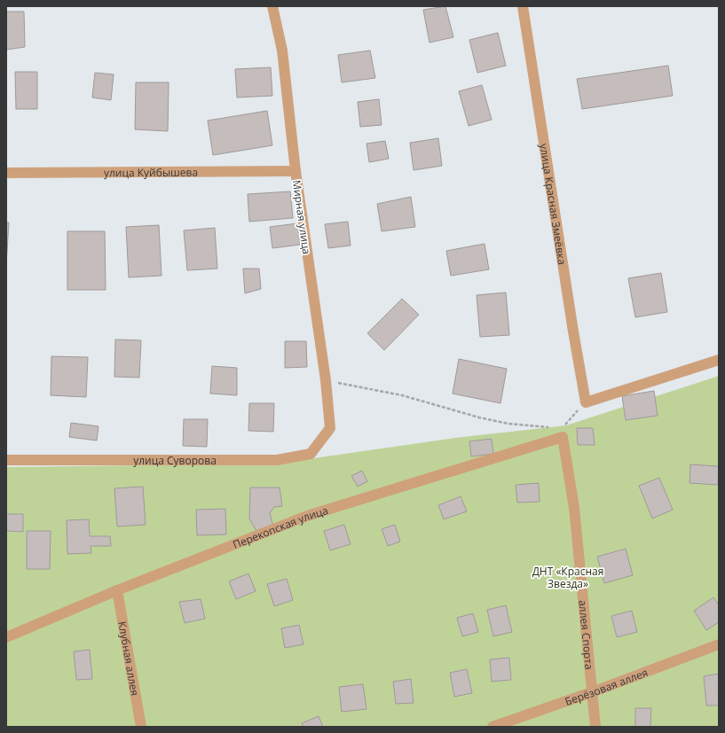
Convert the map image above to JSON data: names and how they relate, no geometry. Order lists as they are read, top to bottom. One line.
{"streets":{"street":["улица Куйбышева","улица Красная Змеёвка","Мирная улица","улица Суворова","Перекопская улица","аллея Спорта","Клубная аллея","Берёзовая аллея"]},"crossings":[["улица Куйбышева","Мирная улица"],["Мирная улица","улица Суворова"],["Перекопская улица","аллея Спорта"],["Перекопская улица","Клубная аллея"],["аллея Спорта","Берёзовая аллея"]],"parks":["ДНТ «Красная Звезда»"]}
